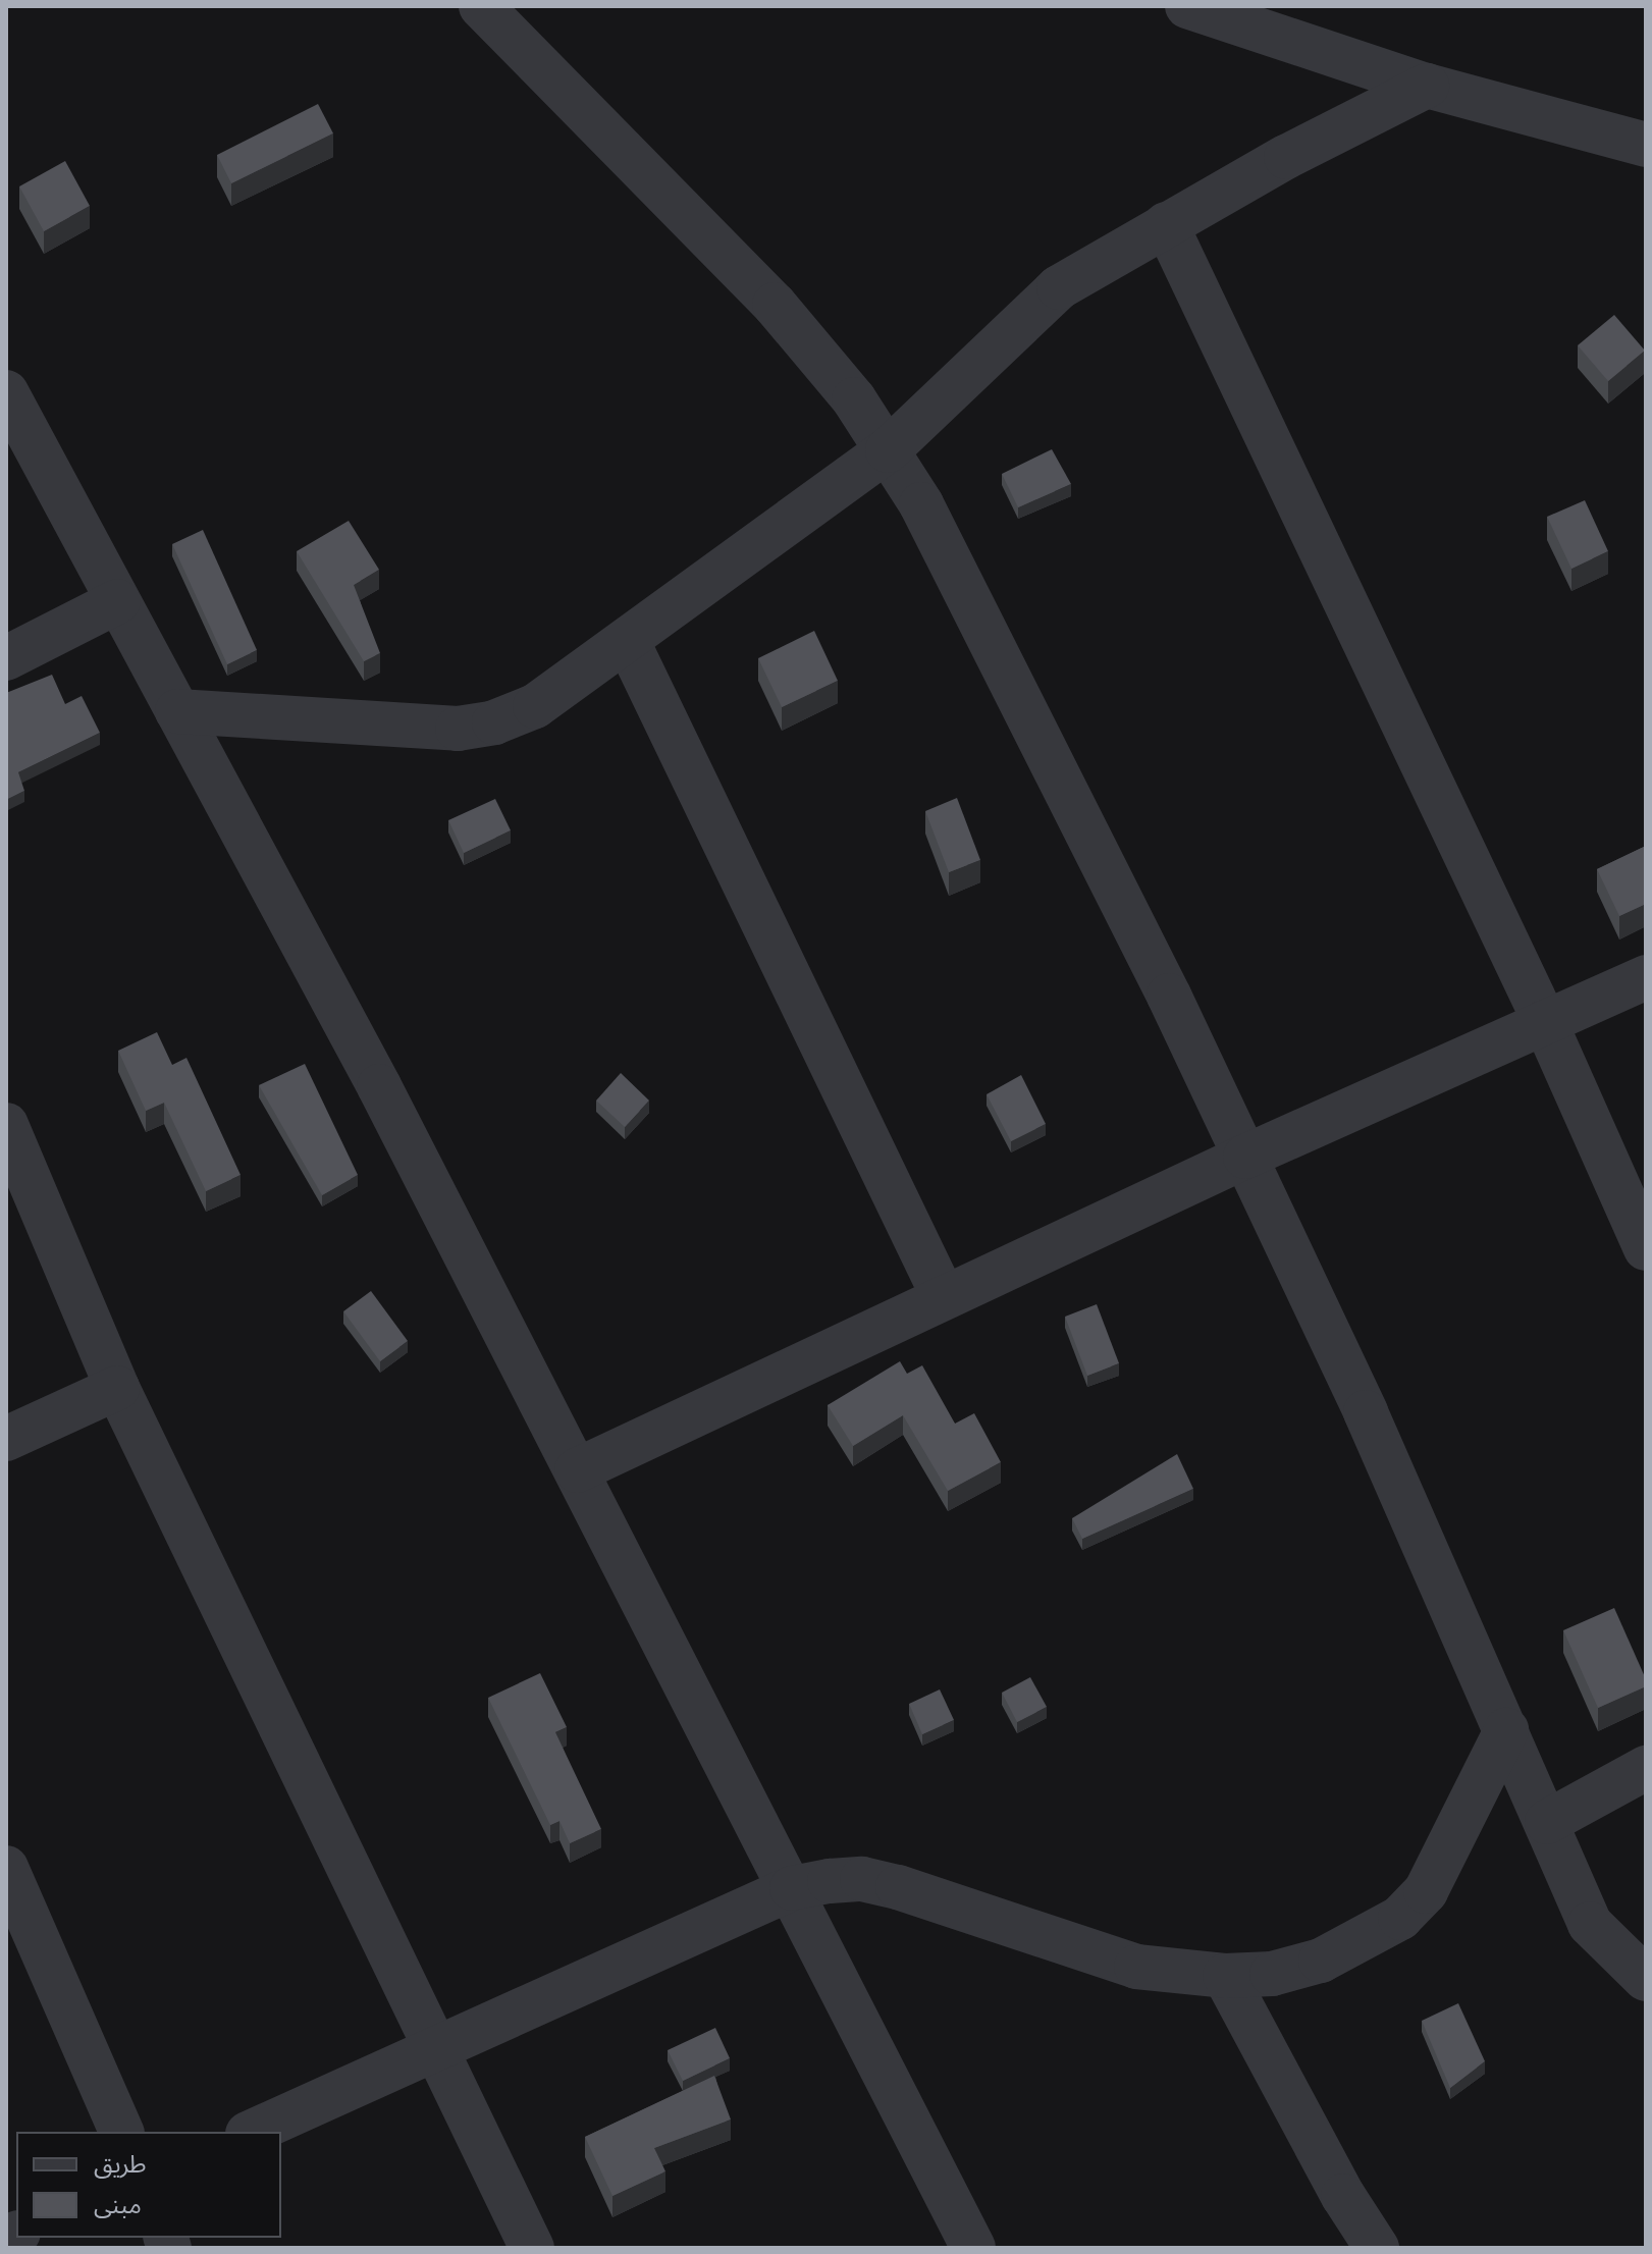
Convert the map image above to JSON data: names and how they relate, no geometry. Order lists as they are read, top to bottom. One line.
{"legend":["طريق","مبنى"]}
